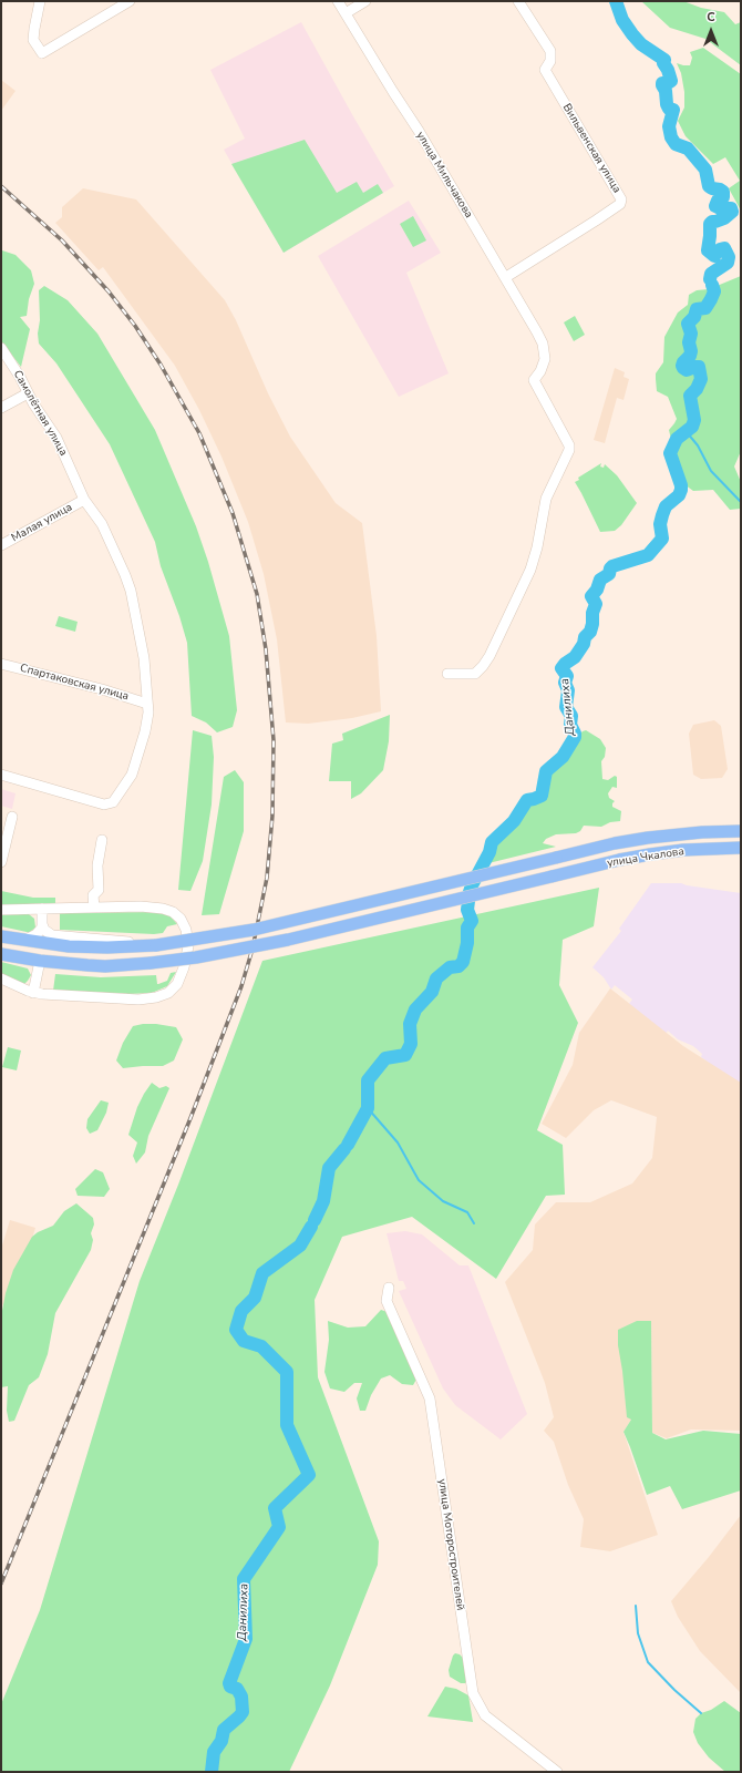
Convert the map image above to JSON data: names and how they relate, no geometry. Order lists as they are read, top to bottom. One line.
{"streets":{"main road":["улица Чкалова"],"street":["Вильвенская улица","улица Мильчакова","Самолётная улица","Малая улица","Спартаковская улица","улица Моторостроителей"]},"crossings":[["Вильвенская улица","улица Мильчакова"],["Самолётная улица","Малая улица"],["Самолётная улица","Спартаковская улица"]],"water":["Данилиха"],"north":"top"}
